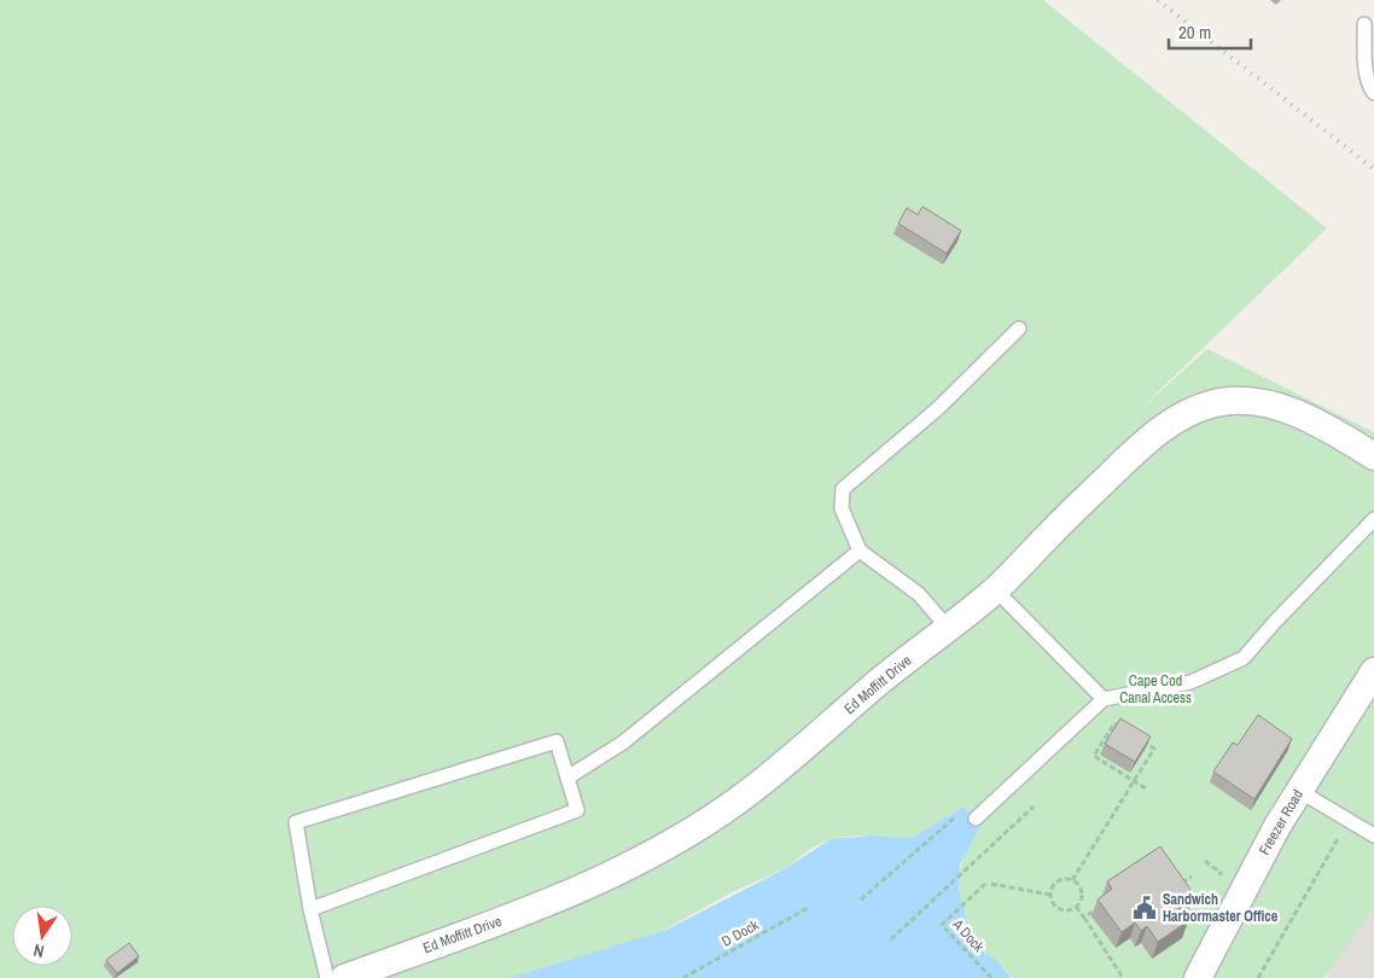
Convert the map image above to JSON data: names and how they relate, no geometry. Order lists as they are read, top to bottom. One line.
{"streets":{"street":["Ed Moffitt Drive","Freezer Road"],"path":["D Dock","A Dock"]},"parks":["Cape Cod Canal Access"],"places":{"public building":["Sandwich Harbormaster Office"]},"scale_bar":"20 m","north":"bottom"}
